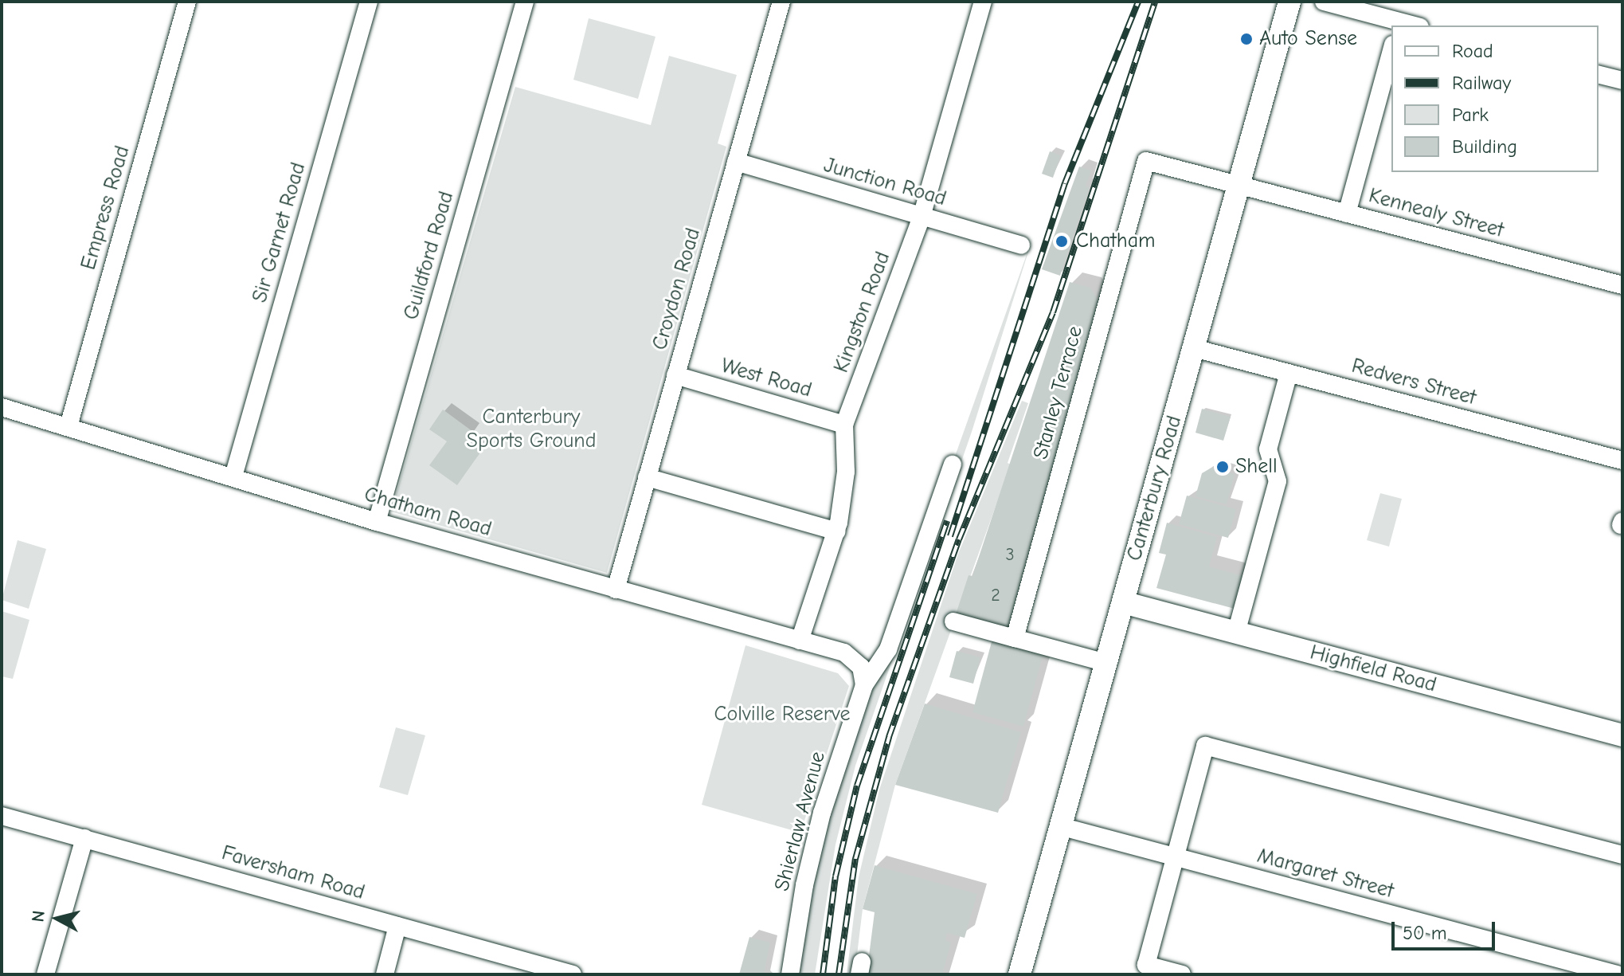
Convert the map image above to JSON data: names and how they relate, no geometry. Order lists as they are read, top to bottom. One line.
{"streets":{"main road":["Canterbury Road","Highfield Road"],"street":["Junction Road","Empress Road","Kennealy Street","Sir Garnet Road","Guildford Road","Croydon Road","Kingston Road","West Road","Redvers Street","Stanley Terrace","Chatham Road","Shierlaw Avenue","Faversham Road","Margaret Street"]},"crossings":[["Junction Road","Croydon Road"],["Junction Road","Kingston Road"],["Empress Road","Chatham Road"],["Kennealy Street","Stanley Terrace"],["Kennealy Street","Canterbury Road"],["Sir Garnet Road","Chatham Road"],["Guildford Road","Chatham Road"],["Croydon Road","West Road"],["Croydon Road","Chatham Road"],["Kingston Road","West Road"],["Kingston Road","Chatham Road"],["Redvers Street","Canterbury Road"],["Stanley Terrace","Canterbury Road"],["Canterbury Road","Highfield Road"],["Canterbury Road","Margaret Street"],["Chatham Road","Shierlaw Avenue"]],"parks":["Canterbury Sports Ground","Colville Reserve"],"places":["Auto Sense","Chatham","Shell"],"house_numbers":["3","2"],"legend":["Road","Railway","Park","Building"],"scale_bar":"50 m","north":"left"}
